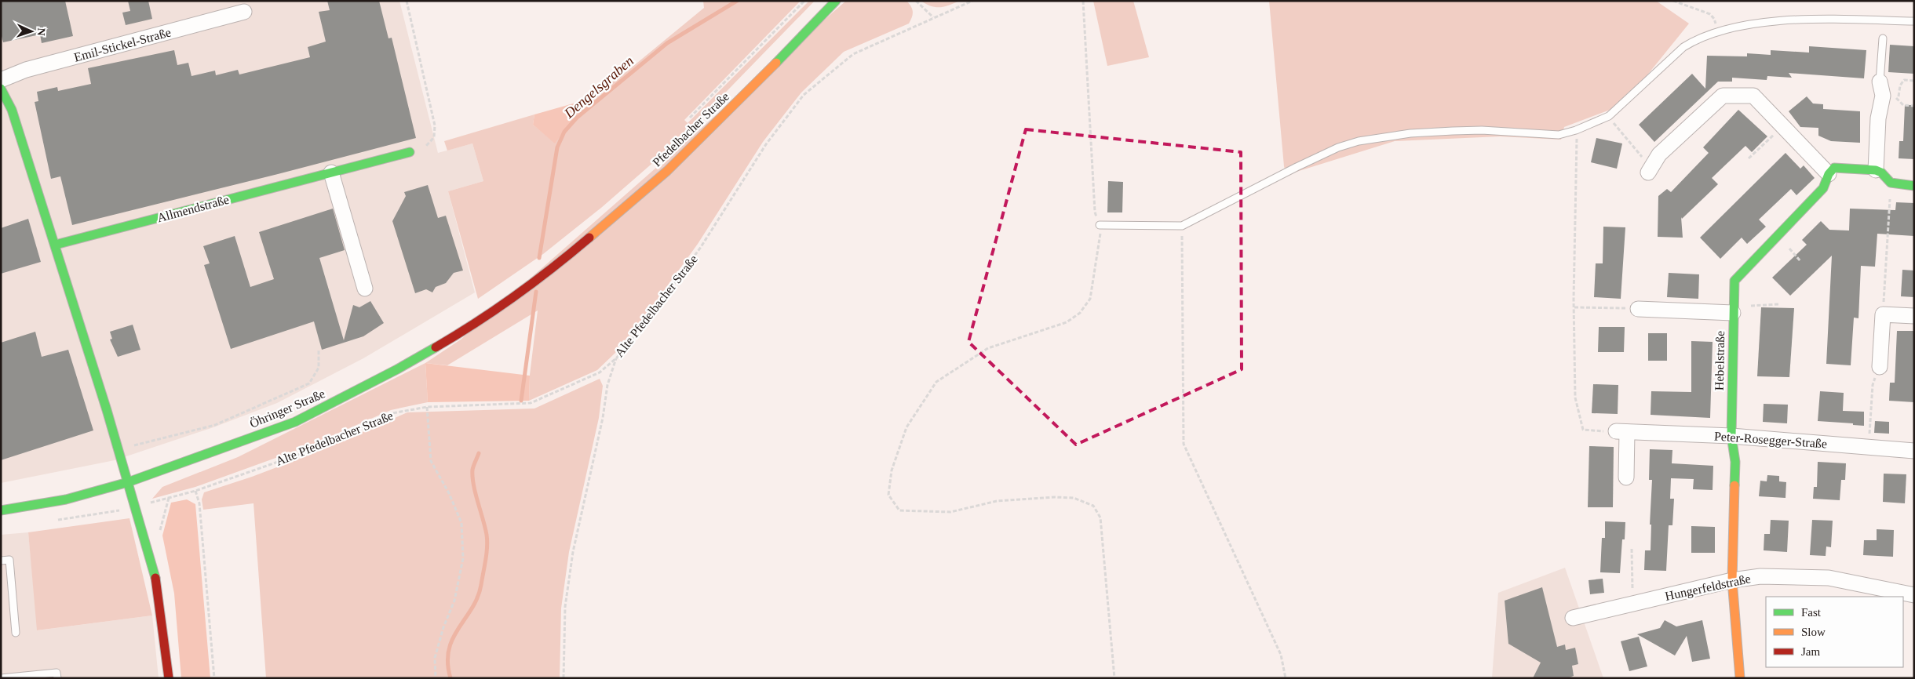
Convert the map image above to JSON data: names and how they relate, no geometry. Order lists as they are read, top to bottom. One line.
{"streets":{"street":["Emil-Stickel-Straße","Pfedelbacher Straße","Allmendstraße","Hebelstraße","Öhringer Straße","Peter-Rosegger-Straße","Hungerfeldstraße"],"path":["Alte Pfedelbacher Straße"]},"crossings":[["Pfedelbacher Straße","Öhringer Straße"],["Hebelstraße","Peter-Rosegger-Straße"],["Hebelstraße","Hungerfeldstraße"]],"water":["Dengelsgraben"],"legend":["Fast","Slow","Jam"],"north":"right"}
